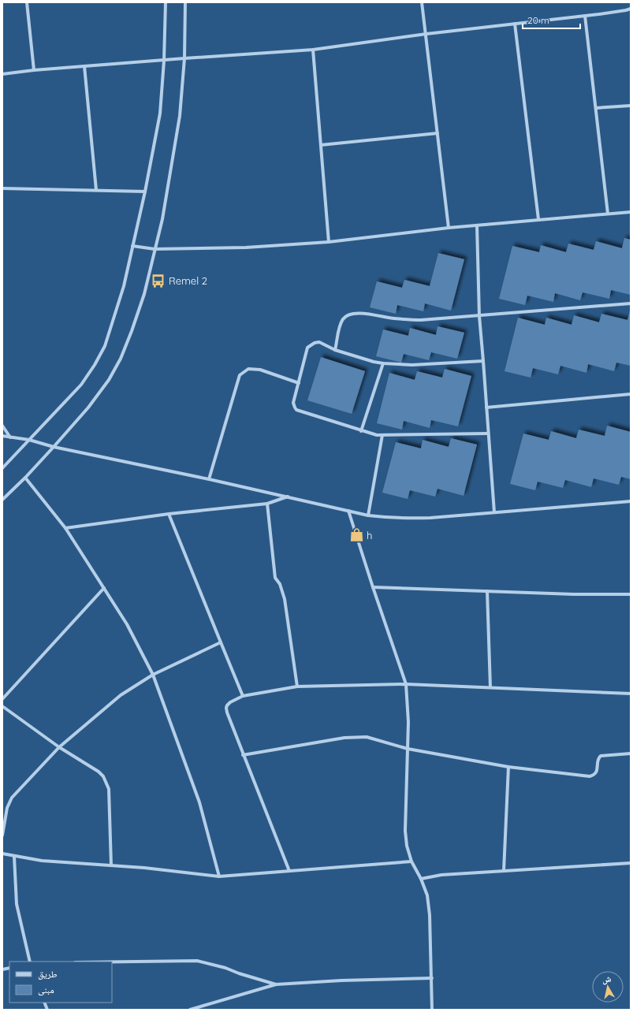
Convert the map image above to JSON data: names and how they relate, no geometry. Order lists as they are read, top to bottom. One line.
{"places":{"bus stop":["Remel 2"],"shop":["h"]},"legend":["طريق","مبنى"],"scale_bar":"20 m","north":"top"}
